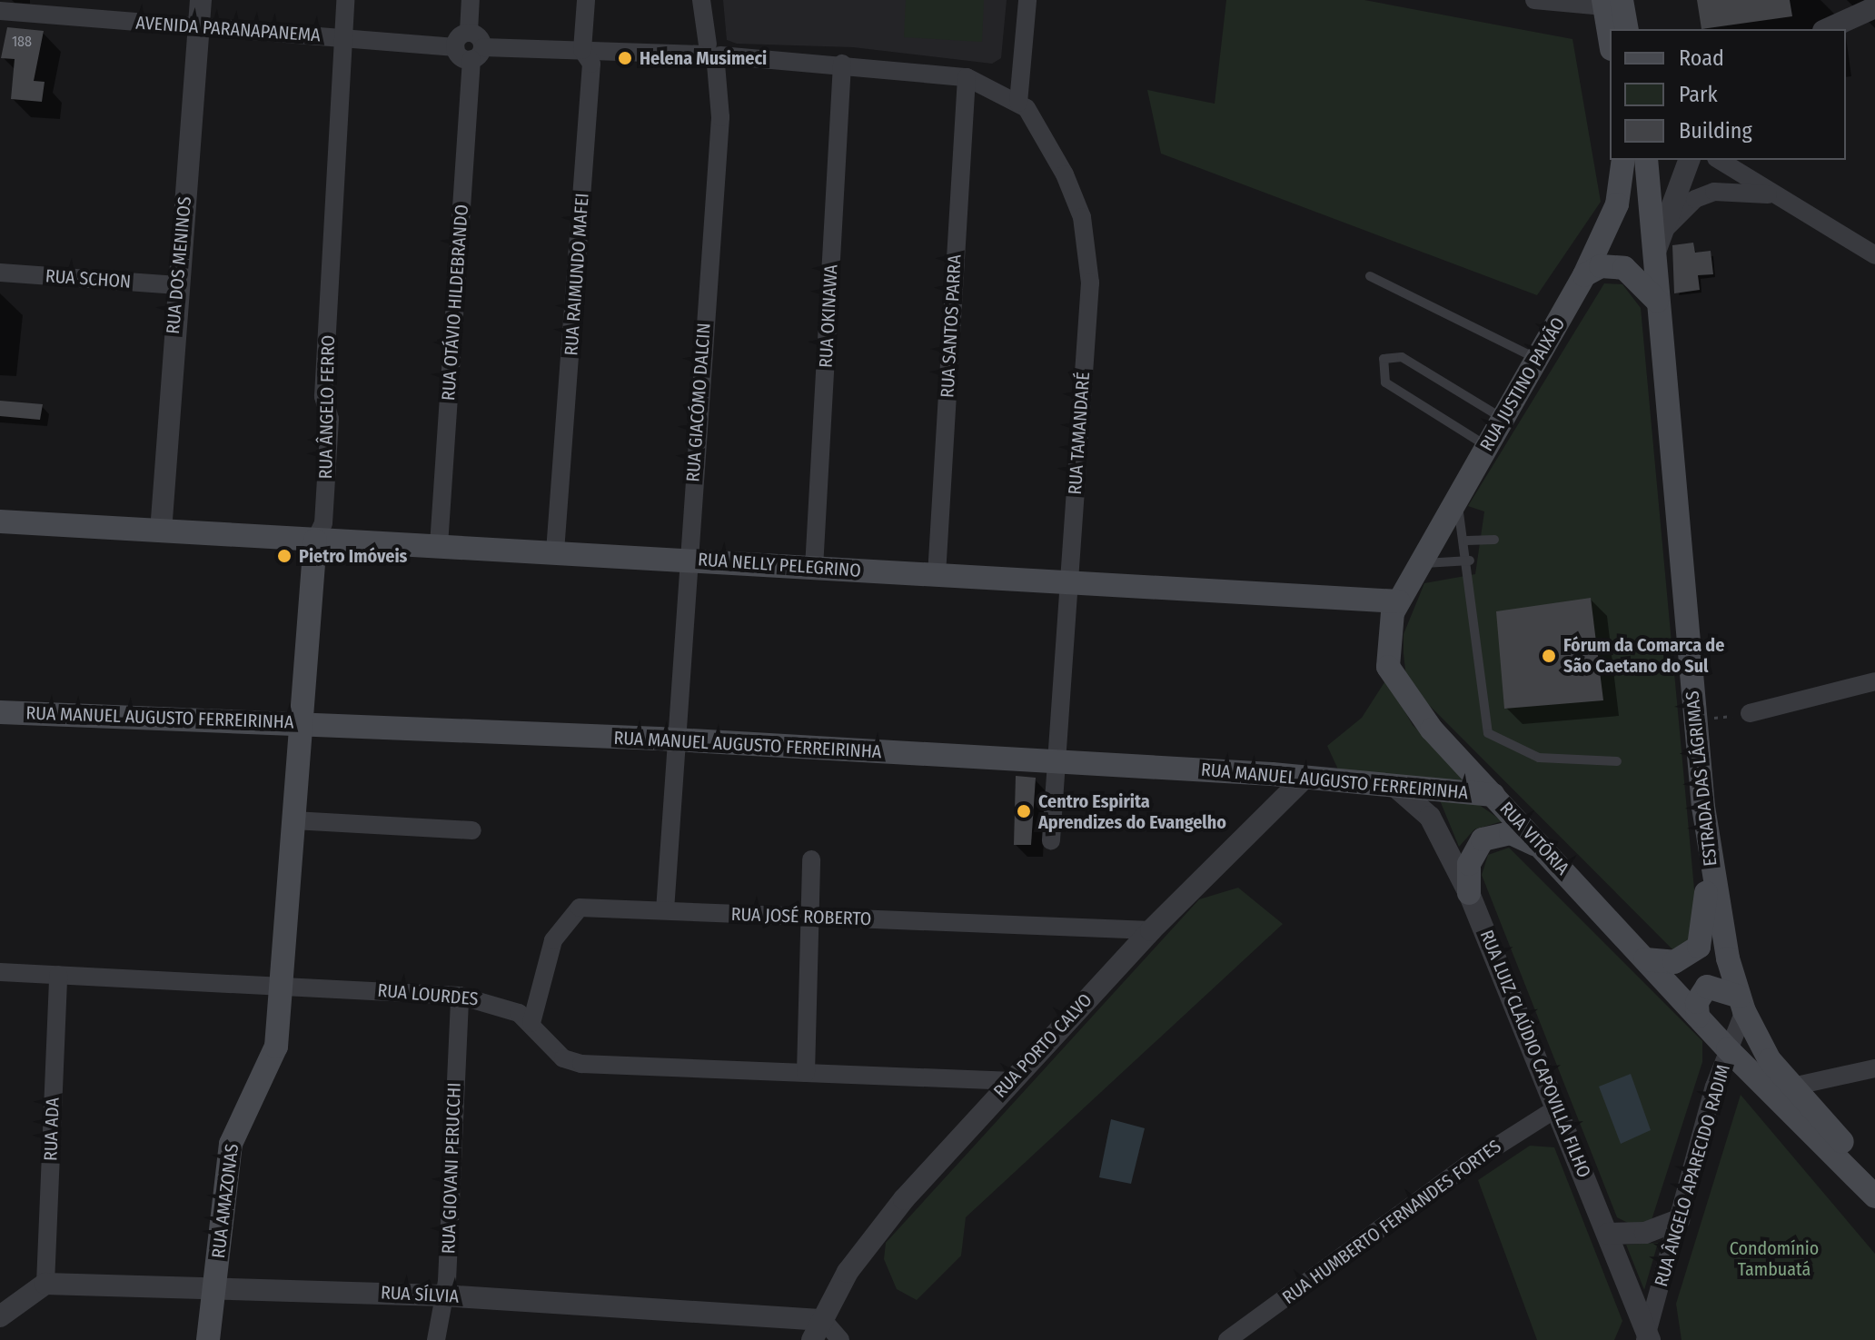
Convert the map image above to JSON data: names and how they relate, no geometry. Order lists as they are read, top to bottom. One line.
{"streets":{"main road":["RUA JUSTINO PAIXÃO","RUA ÂNGELO FERRO","RUA NELLY PELEGRINO","RUA MANUEL AUGUSTO FERREIRINHA","ESTRADA DAS LÁGRIMAS","RUA VITÓRIA","RUA AMAZONAS"],"street":["AVENIDA PARANAPANEMA","RUA DOS MENINOS","RUA RAIMUNDO MAFEI","RUA SCHON","RUA OTÁVIO HILDEBRANDO","RUA OKINAWA","RUA SANTOS PARRA","RUA GIACÓMO DALCIN","RUA TAMANDARÉ","RUA JOSÉ ROBERTO","RUA LOURDES","RUA PORTO CALVO","RUA LUIZ CLAÚDIO CAPOVILLA FILHO","RUA ADA","RUA GIOVANI PERUCCHI","RUA ÂNGELO APARECIDO RADIM","RUA HUMBERTO FERNANDES FORTES","RUA SÍLVIA"]},"crossings":[["AVENIDA PARANAPANEMA","RUA DOS MENINOS"],["AVENIDA PARANAPANEMA","RUA ÂNGELO FERRO"],["RUA DOS MENINOS","RUA SCHON"],["RUA DOS MENINOS","RUA NELLY PELEGRINO"],["RUA RAIMUNDO MAFEI","RUA NELLY PELEGRINO"],["RUA OTÁVIO HILDEBRANDO","RUA NELLY PELEGRINO"],["RUA OKINAWA","RUA NELLY PELEGRINO"],["RUA SANTOS PARRA","RUA NELLY PELEGRINO"],["RUA JUSTINO PAIXÃO","RUA NELLY PELEGRINO"],["RUA JUSTINO PAIXÃO","RUA VITÓRIA"],["RUA GIACÓMO DALCIN","RUA NELLY PELEGRINO"],["RUA GIACÓMO DALCIN","RUA MANUEL AUGUSTO FERREIRINHA"],["RUA GIACÓMO DALCIN","RUA JOSÉ ROBERTO"],["RUA ÂNGELO FERRO","RUA NELLY PELEGRINO"],["RUA ÂNGELO FERRO","RUA MANUEL AUGUSTO FERREIRINHA"],["RUA ÂNGELO FERRO","RUA LOURDES"],["RUA ÂNGELO FERRO","RUA AMAZONAS"],["RUA TAMANDARÉ","RUA NELLY PELEGRINO"],["RUA TAMANDARÉ","RUA MANUEL AUGUSTO FERREIRINHA"],["RUA NELLY PELEGRINO","RUA VITÓRIA"],["RUA MANUEL AUGUSTO FERREIRINHA","RUA VITÓRIA"],["RUA MANUEL AUGUSTO FERREIRINHA","RUA PORTO CALVO"],["RUA MANUEL AUGUSTO FERREIRINHA","RUA LUIZ CLAÚDIO CAPOVILLA FILHO"],["ESTRADA DAS LÁGRIMAS","RUA ÂNGELO APARECIDO RADIM"],["RUA JOSÉ ROBERTO","RUA LOURDES"],["RUA JOSÉ ROBERTO","RUA PORTO CALVO"],["RUA LOURDES","RUA PORTO CALVO"],["RUA LOURDES","RUA ADA"],["RUA LOURDES","RUA GIOVANI PERUCCHI"],["RUA LOURDES","RUA AMAZONAS"],["RUA PORTO CALVO","RUA SÍLVIA"],["RUA LUIZ CLAÚDIO CAPOVILLA FILHO","RUA ÂNGELO APARECIDO RADIM"],["RUA LUIZ CLAÚDIO CAPOVILLA FILHO","RUA HUMBERTO FERNANDES FORTES"],["RUA ADA","RUA SÍLVIA"],["RUA GIOVANI PERUCCHI","RUA SÍLVIA"],["RUA AMAZONAS","RUA SÍLVIA"]],"parks":["Condomínio Tambuatá"],"places":["Helena Musimeci","Pietro Imóveis","Fórum da Comarca de São Caetano do Sul","Centro Espirita Aprendizes do Evangelho"],"house_numbers":["188"],"legend":["Road","Park","Building"]}
